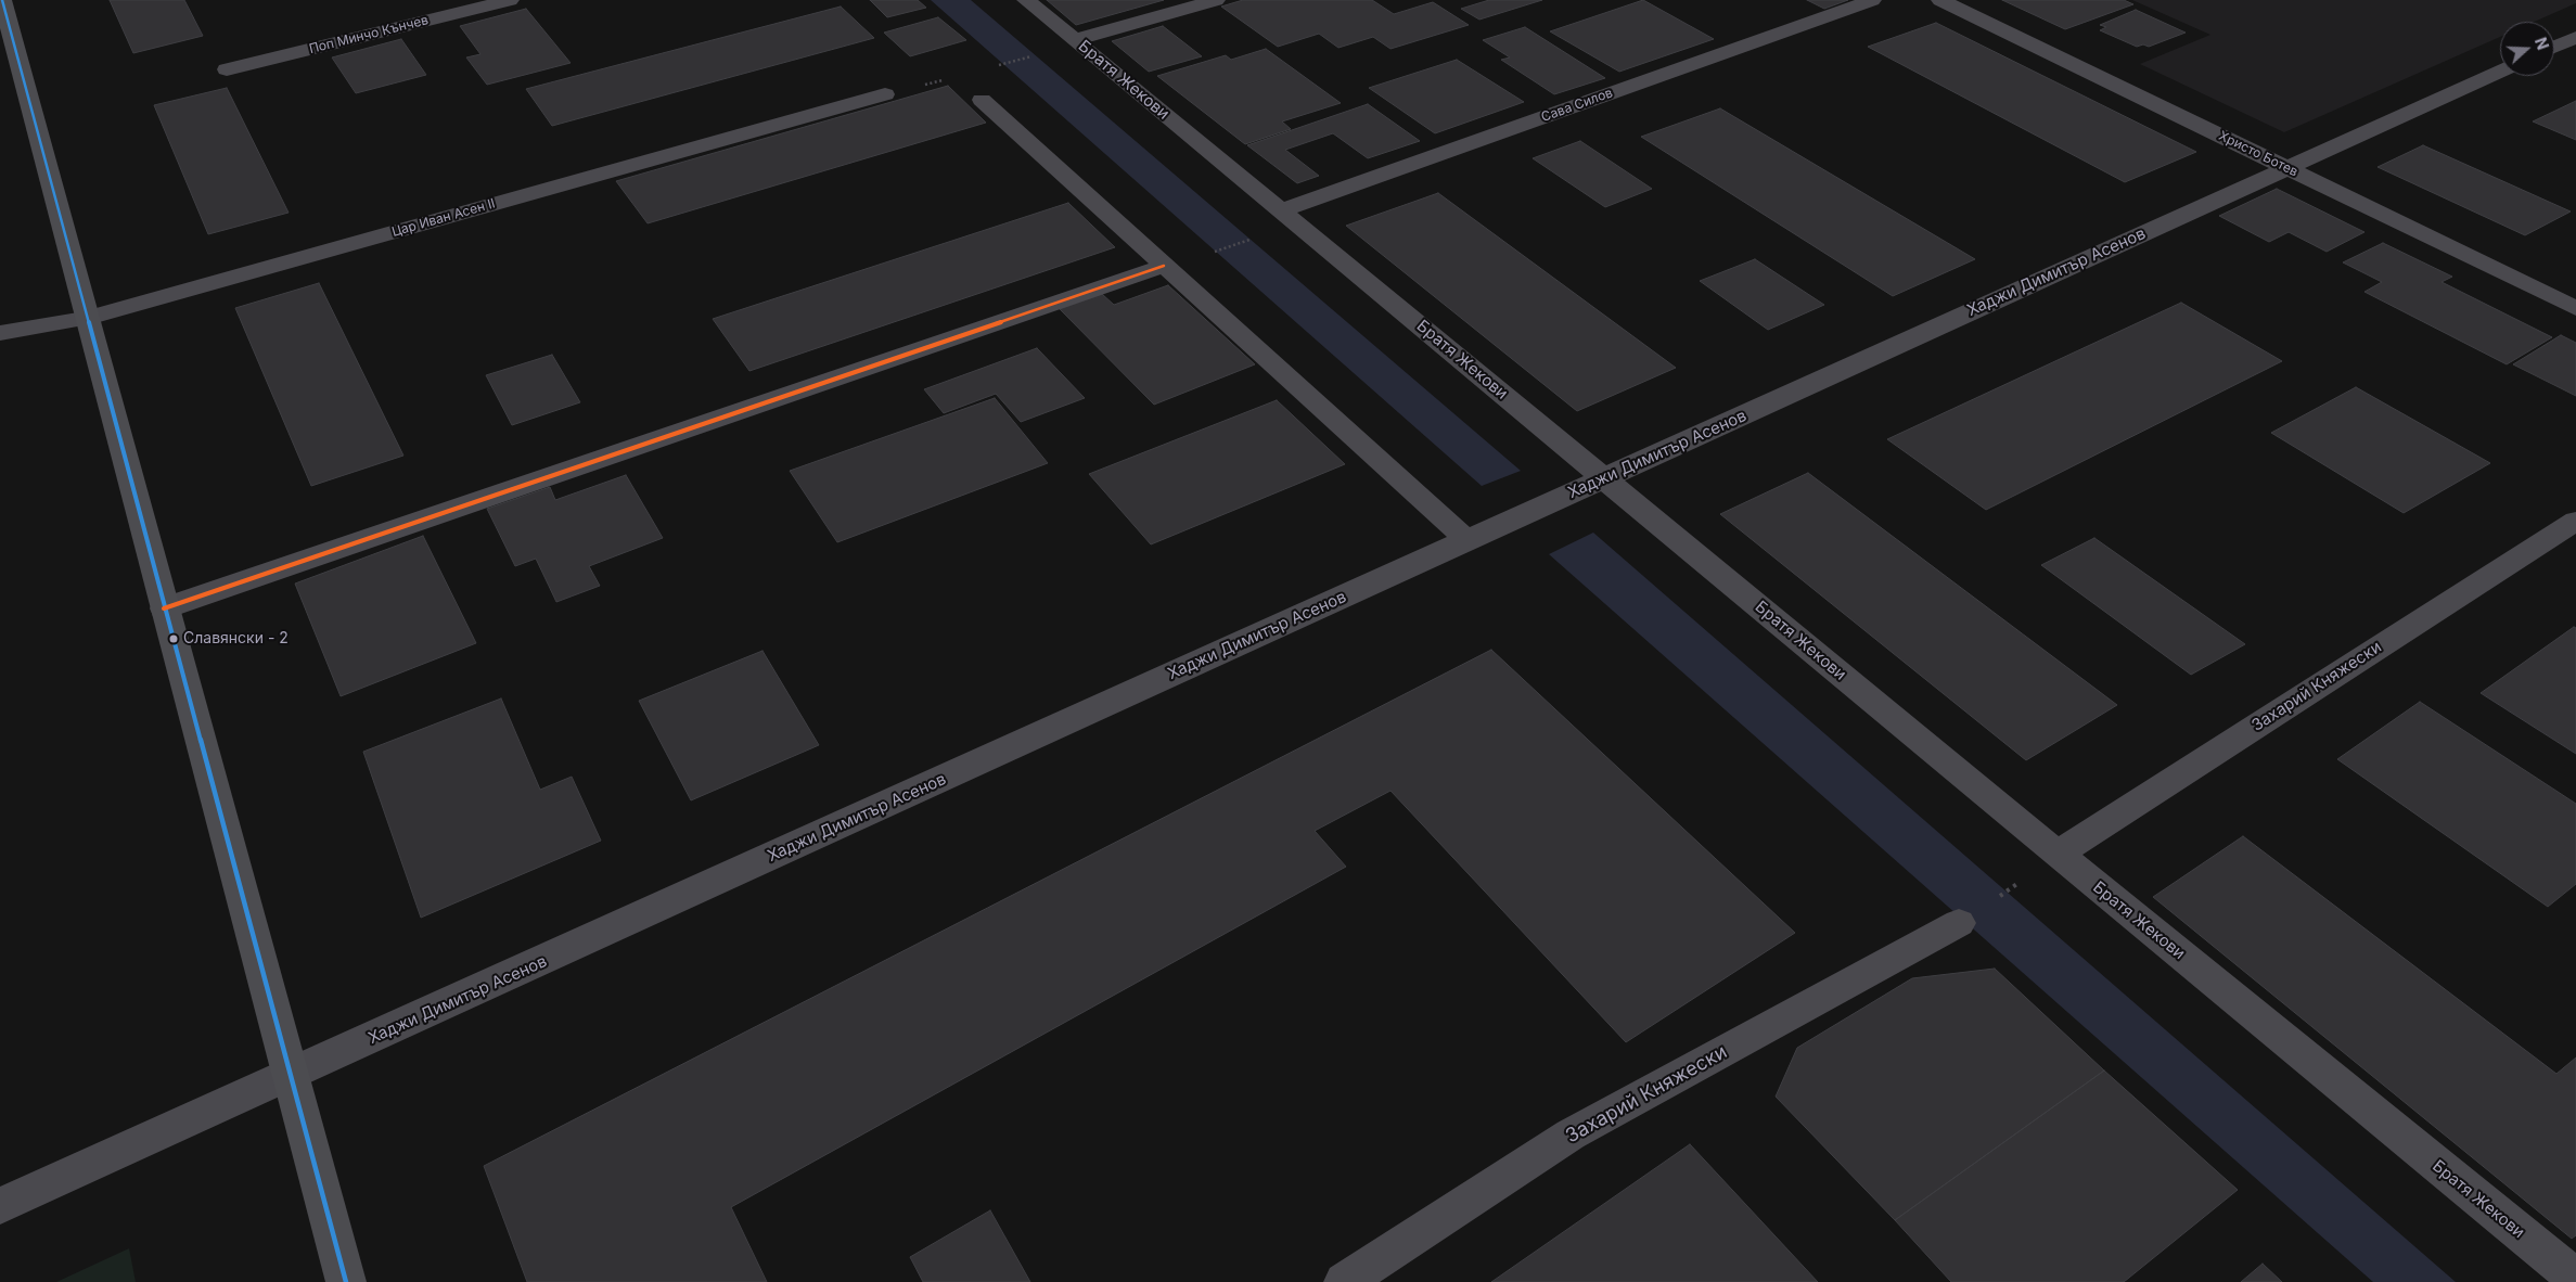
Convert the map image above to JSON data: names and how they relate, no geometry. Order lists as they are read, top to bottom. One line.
{"streets":{"street":["Поп Минчо Кънчев","Братя Жекови","Сава Силов","Христо Ботев","Цар Иван Асен II","Хаджи Димитър Асенов","Захарий Княжески"]},"crossings":[["Братя Жекови","Сава Силов"],["Братя Жекови","Хаджи Димитър Асенов"],["Братя Жекови","Захарий Княжески"],["Христо Ботев","Хаджи Димитър Асенов"]],"places":["Славянски - 2"],"north":"right"}
